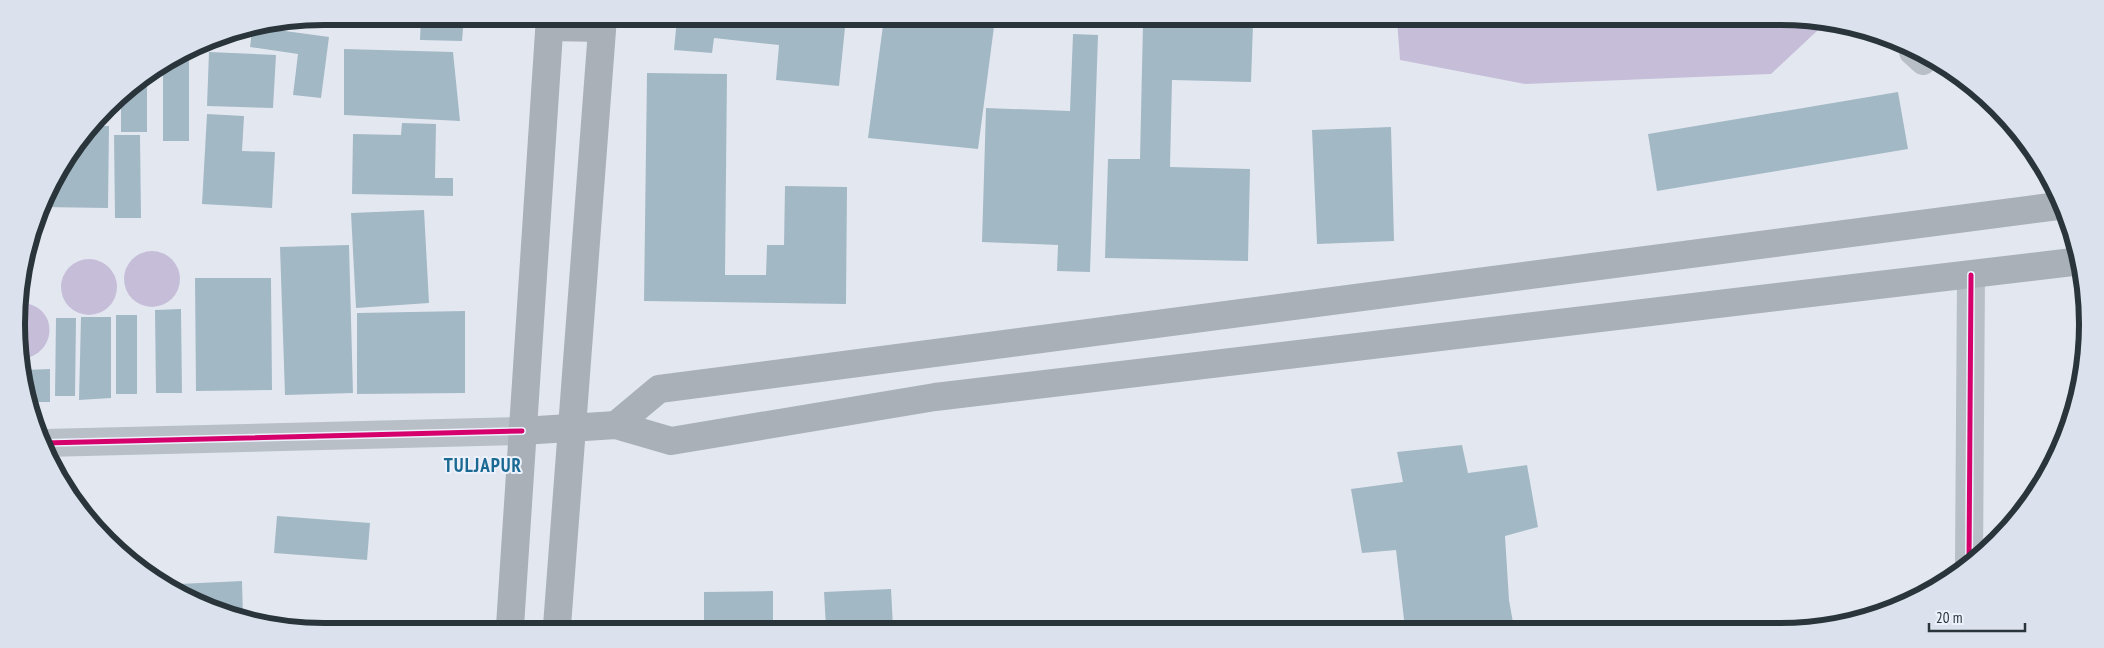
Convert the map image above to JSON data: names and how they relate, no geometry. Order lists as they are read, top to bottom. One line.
{"districts":["TULJAPUR"],"scale_bar":"20 m"}
